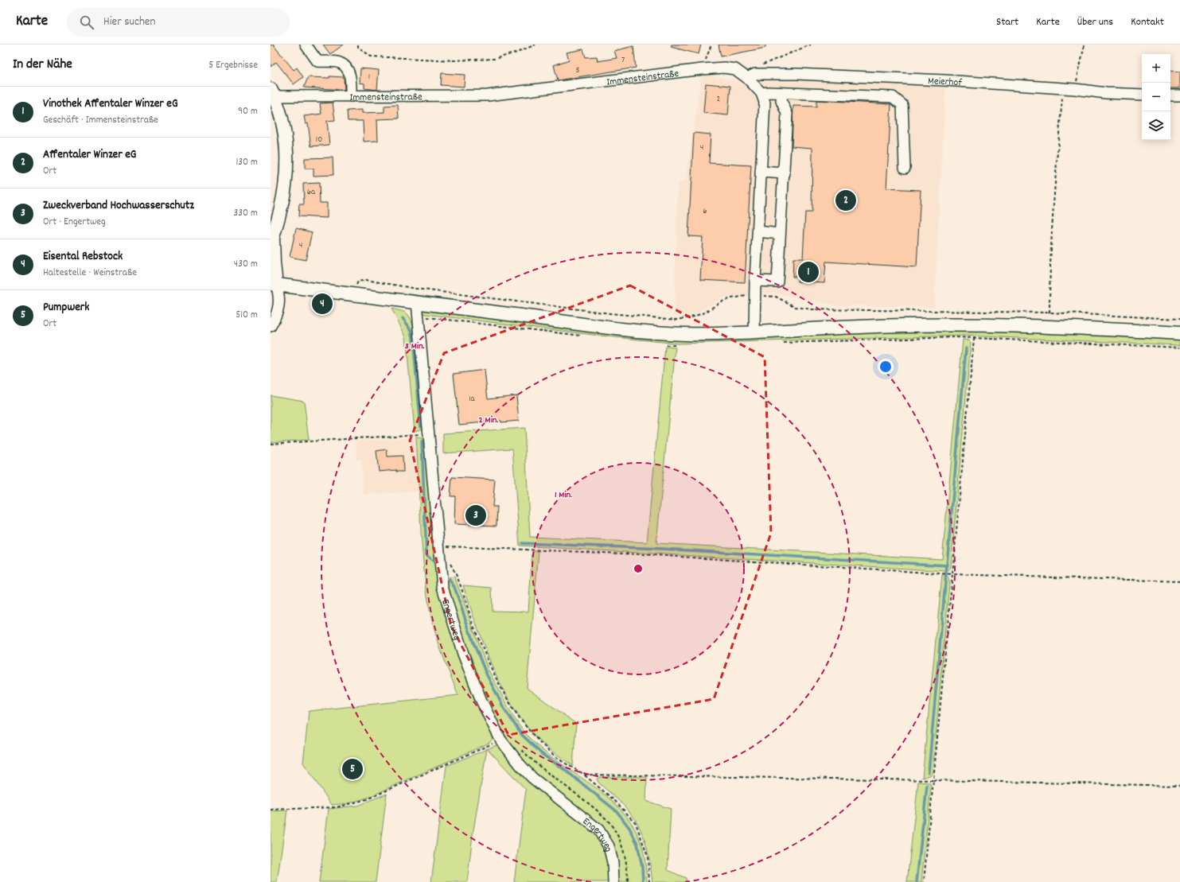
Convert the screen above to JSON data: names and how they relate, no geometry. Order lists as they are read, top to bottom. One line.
{"streets":{"street":["Immensteinstraße","Meierhof","Engertweg"]},"crossings":[["Immensteinstraße","Meierhof"]],"house_numbers":["7","5","1","2","10","4","6a","6","4","1a"],"page":{"header":"Karte","search":"Hier suchen","nav":["Start","Karte","Über uns","Kontakt"],"heading":["In der Nähe","5 Ergebnisse"],"map_buttons":["+","−"],"list":[{"mark":"1","name":"Vinothek Affentaler Winzer eG","note":"Geschäft · Immensteinstraße","value":"90 m"},{"mark":"2","name":"Affentaler Winzer eG","note":"Ort","value":"130 m"},{"mark":"3","name":"Zweckverband Hochwasserschutz","note":"Ort · Engertweg","value":"330 m"},{"mark":"4","name":"Eisental Rebstock","note":"Haltestelle · Weinstraße","value":"430 m"},{"mark":"5","name":"Pumpwerk","note":"Ort","value":"510 m"}],"pins":["2","1","4","3","5"]},"rings":["3 Min.","2 Min.","1 Min."]}
